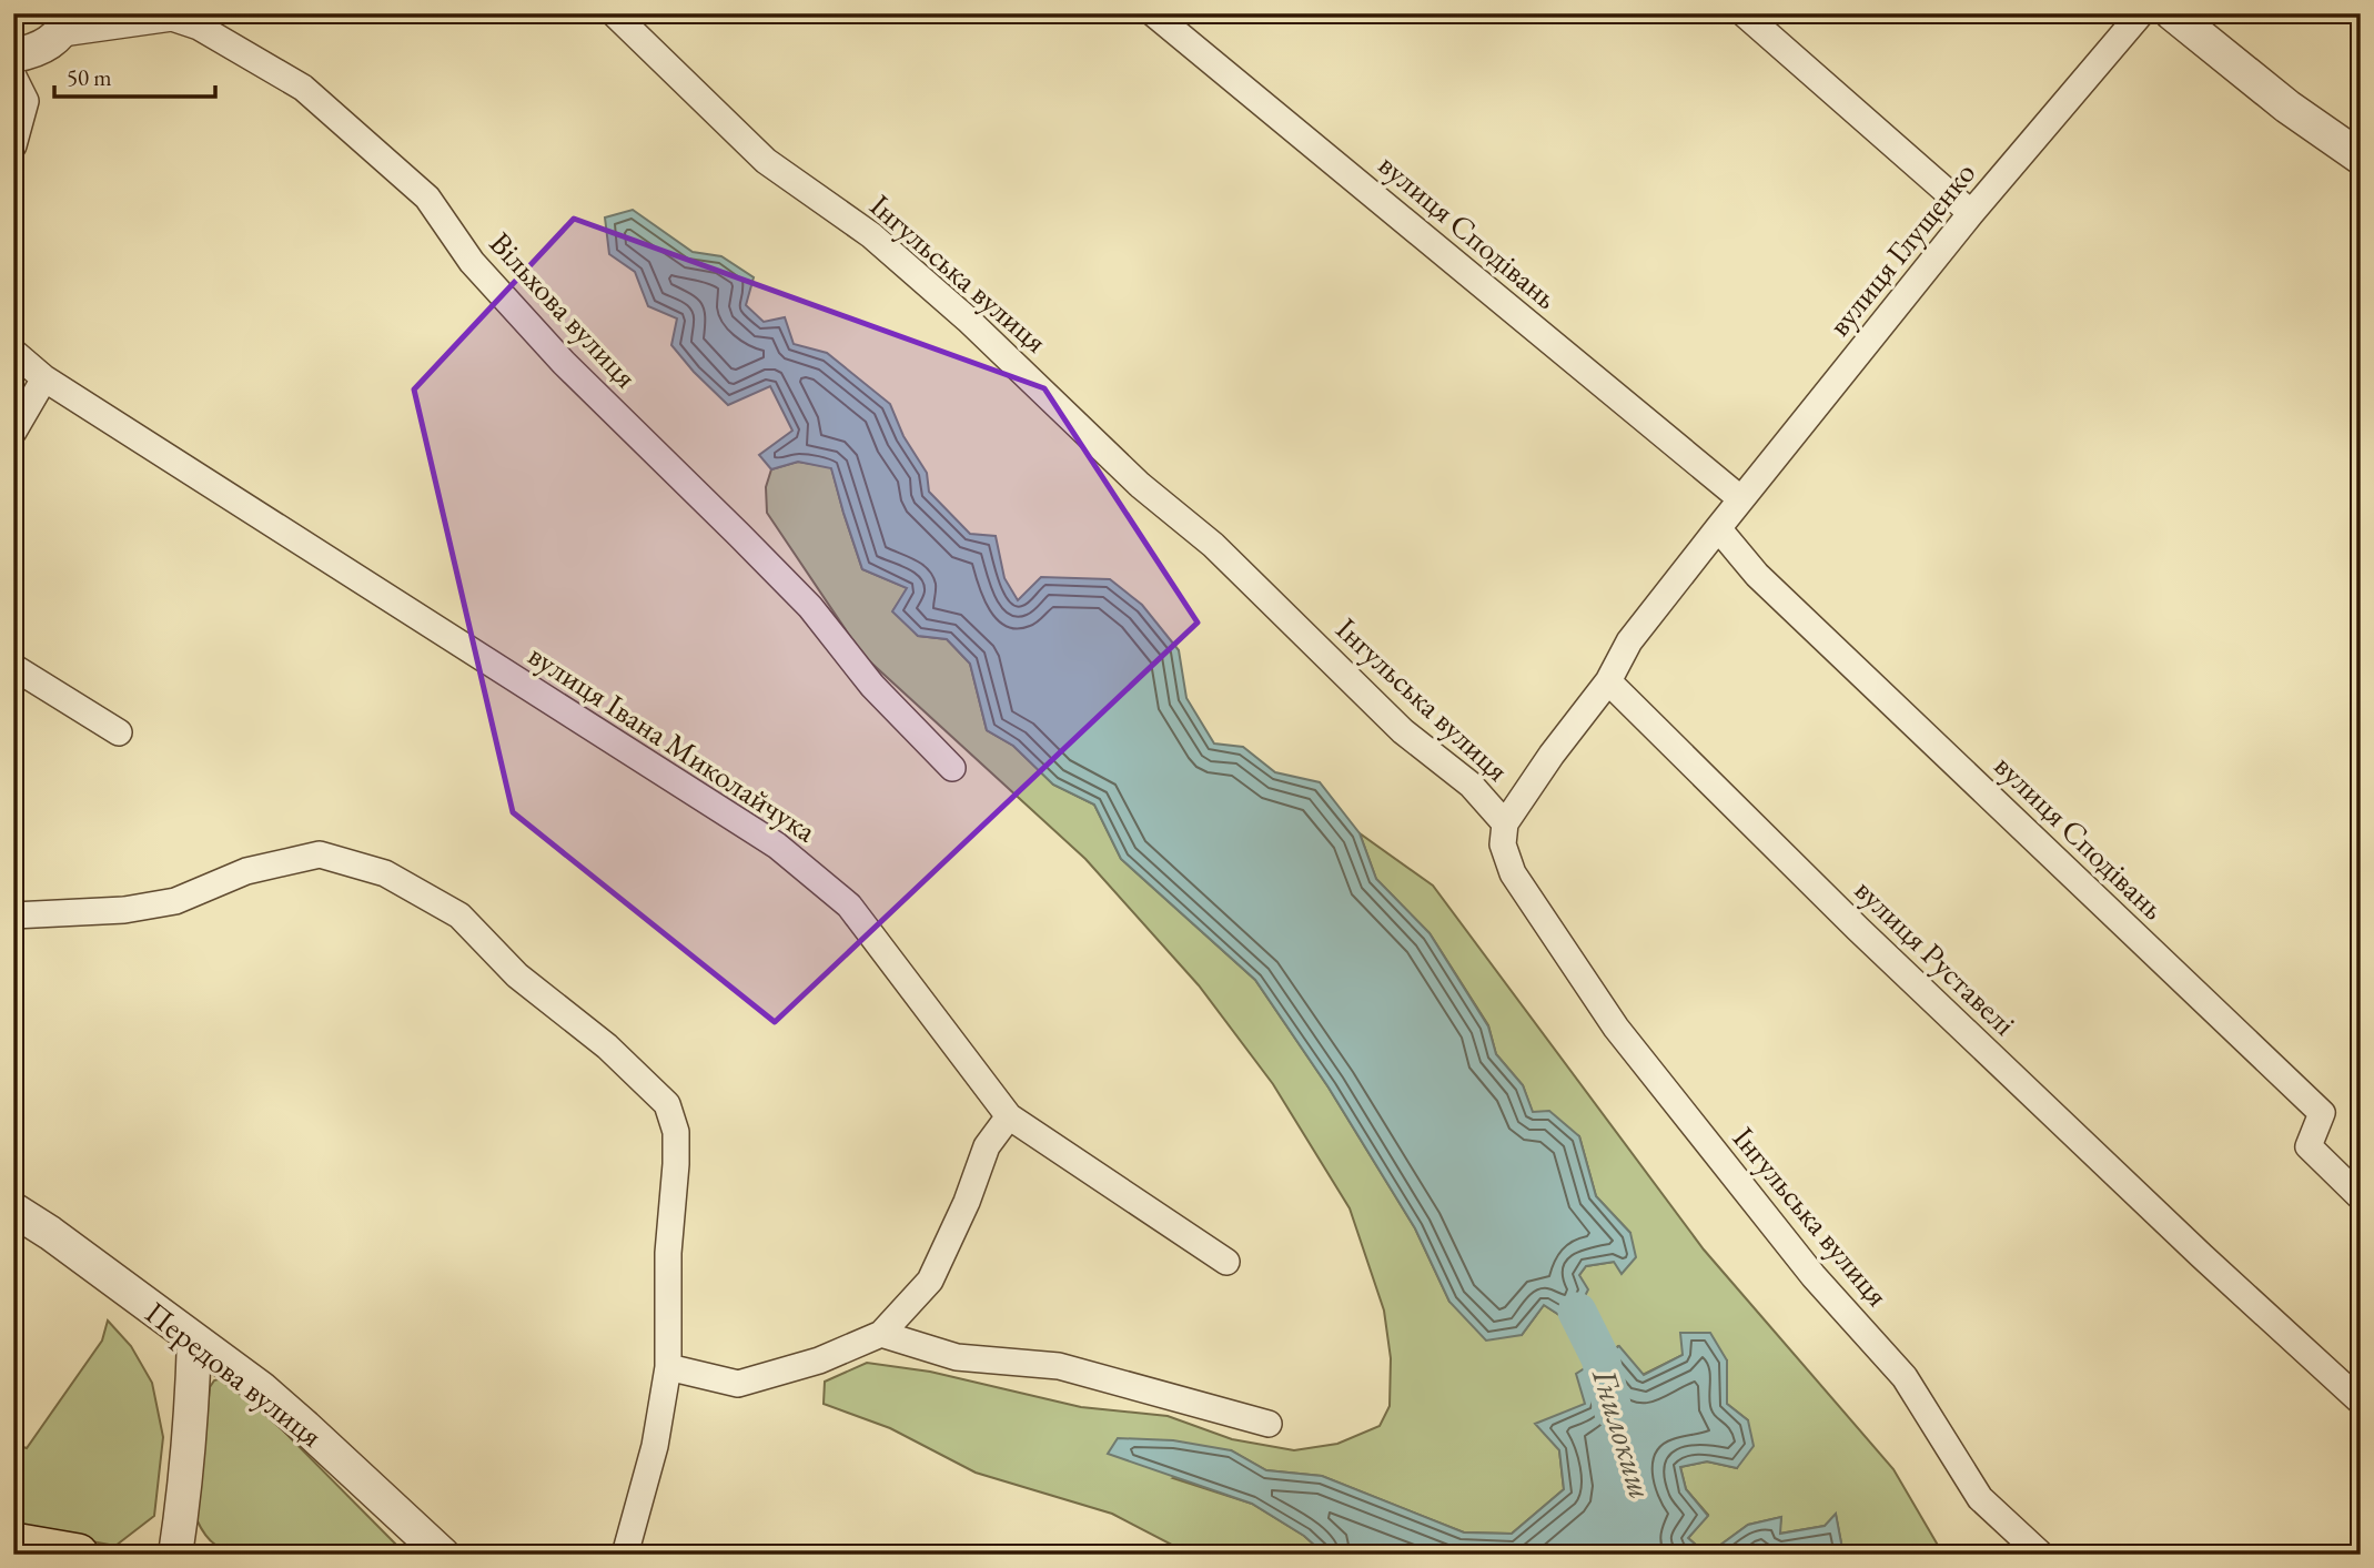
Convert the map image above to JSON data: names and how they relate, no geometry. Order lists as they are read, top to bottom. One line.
{"streets":{"street":["вулиця Сподівань","вулиця Глущенко","Інгульська вулиця","Вільхова вулиця","вулиця Івана Миколайчука","вулиця Руставелі","Передова вулиця"]},"crossings":[["вулиця Сподівань","вулиця Глущенко"]],"water":["Гнилокиш"],"scale_bar":"50 m"}
